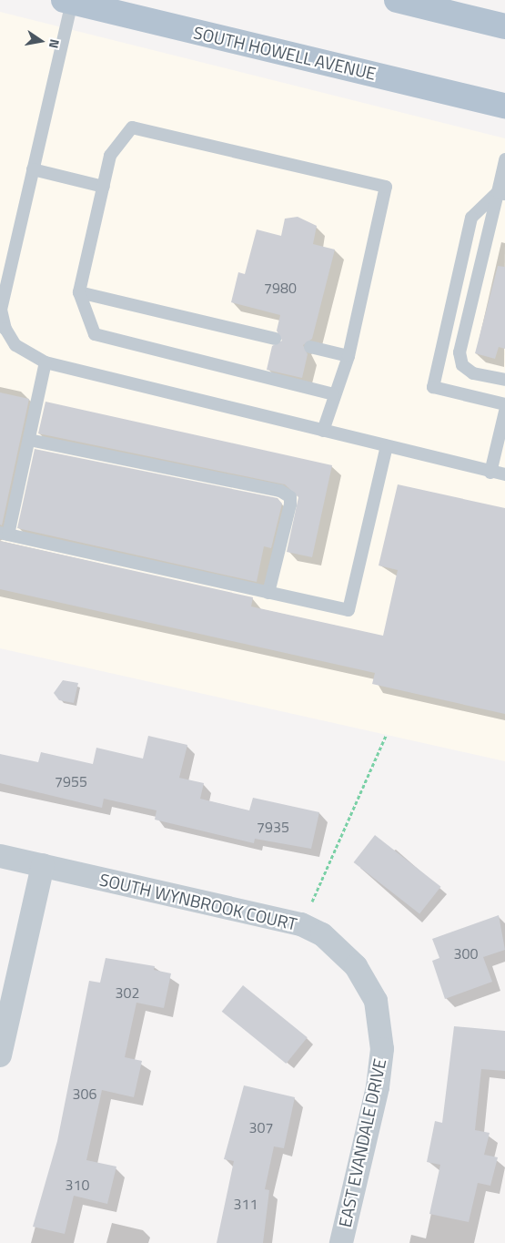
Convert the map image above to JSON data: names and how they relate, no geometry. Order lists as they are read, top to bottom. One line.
{"streets":{"main road":["SOUTH HOWELL AVENUE"],"street":["SOUTH WYNBROOK COURT","EAST EVANDALE DRIVE"]},"crossings":[["SOUTH WYNBROOK COURT","EAST EVANDALE DRIVE"]],"house_numbers":["7980","7955","7935","300","302","306","307","310","311"],"north":"right"}
